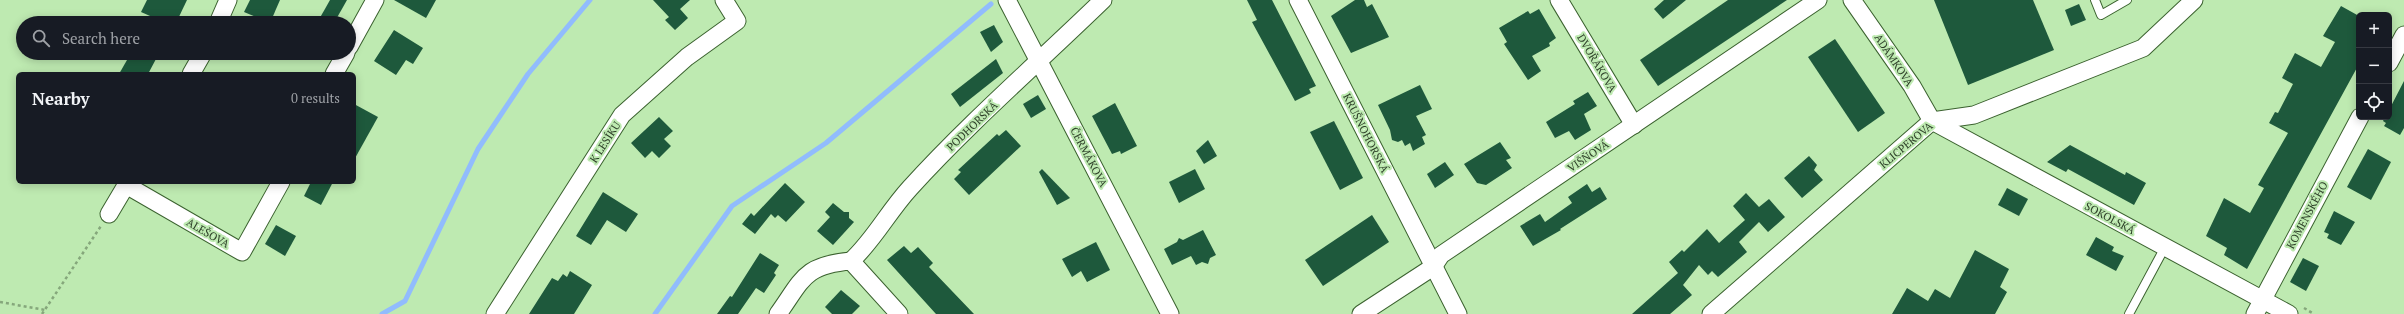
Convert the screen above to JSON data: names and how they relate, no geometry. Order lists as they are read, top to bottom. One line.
{"streets":{"street":["ADÁMKOVA","DVOŘÁKOVA","PODHORSKÁ","KRUŠNOHORSKÁ","K LESÍKU","KLICPEROVA","VIŠŇOVÁ","ČERMÁKOVA","KOMENSKÉHO","SOKOLSKÁ","ALEŠOVA"]},"crossings":[["ADÁMKOVA","KLICPEROVA"],["ADÁMKOVA","SOKOLSKÁ"],["DVOŘÁKOVA","VIŠŇOVÁ"],["PODHORSKÁ","ČERMÁKOVA"],["KRUŠNOHORSKÁ","VIŠŇOVÁ"],["KLICPEROVA","SOKOLSKÁ"],["KOMENSKÉHO","SOKOLSKÁ"]],"page":{"map_buttons":["+","−"],"search":"Search here","heading":["Nearby","0 results"]}}
